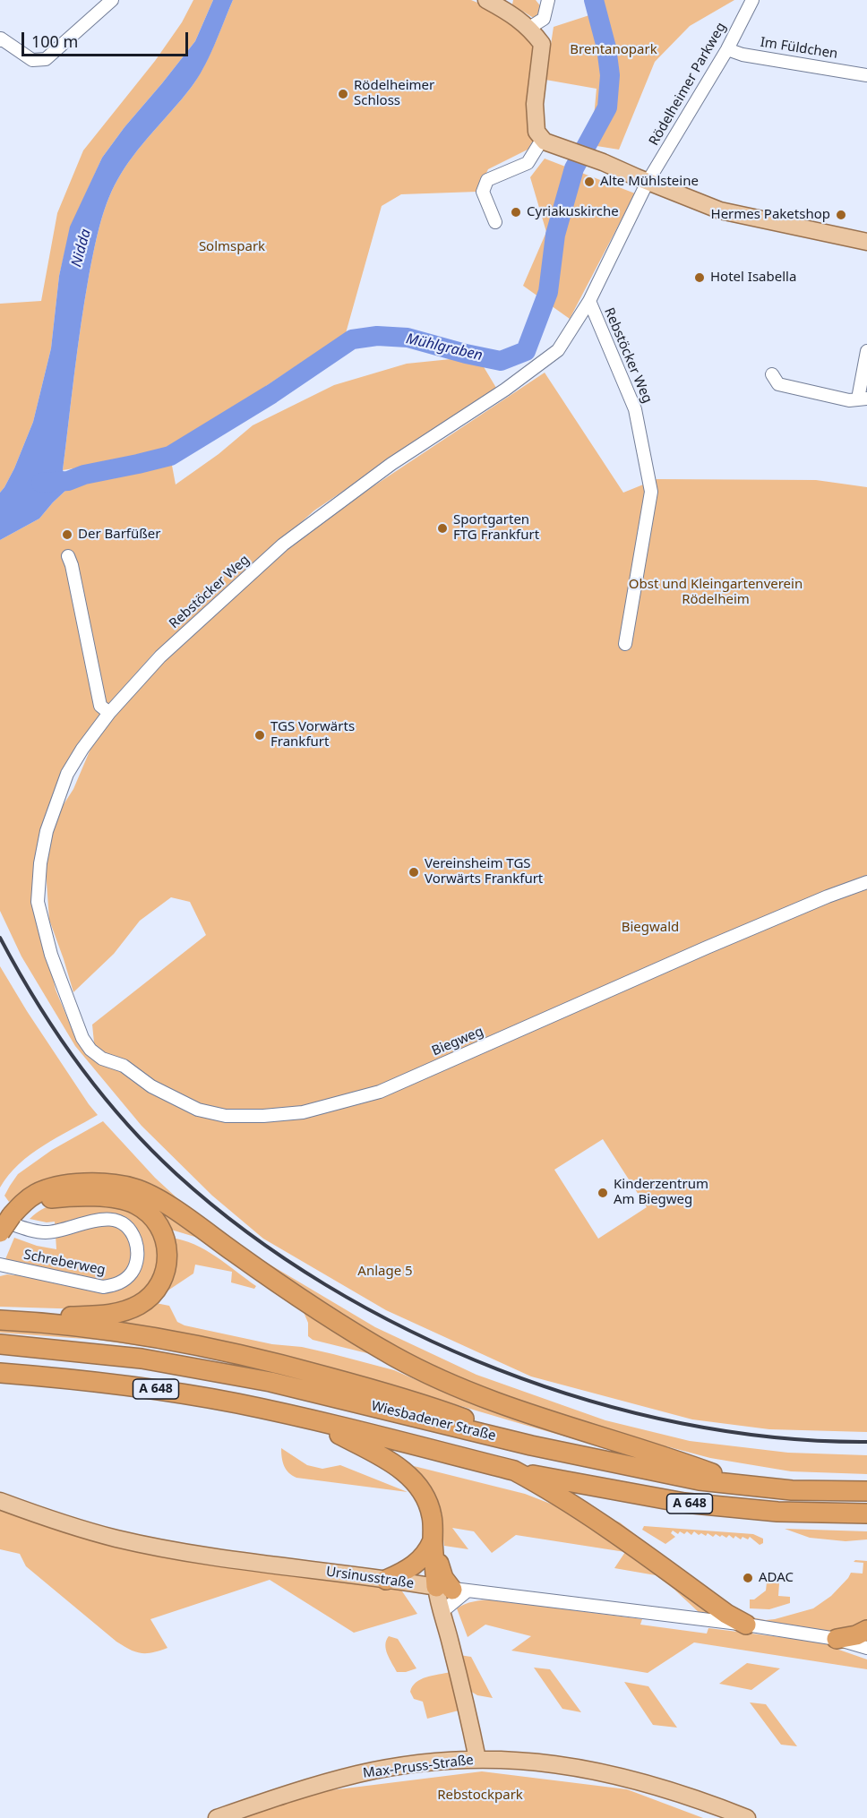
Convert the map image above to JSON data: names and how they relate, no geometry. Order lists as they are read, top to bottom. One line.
{"streets":{"highway":["A 648","Wiesbadener Straße"],"main road":["Ursinusstraße","Max-Pruss-Straße"],"street":["Im Füldchen","Rödelheimer Parkweg","Rebstöcker Weg","Biegweg","Schreberweg"]},"crossings":[["Im Füldchen","Rödelheimer Parkweg"],["Rödelheimer Parkweg","Rebstöcker Weg"],["Rebstöcker Weg","Biegweg"]],"water":["Nidda","Mühlgraben"],"parks":["Brentanopark","Solmspark","Obst und Kleingartenverein Rödelheim","Biegwald","Anlage 5","Rebstockpark"],"places":["Rödelheimer Schloss","Alte Mühlsteine","Cyriakuskirche","Hermes Paketshop","Hotel Isabella","Sportgarten FTG Frankfurt","Der Barfüßer","TGS Vorwärts Frankfurt","Vereinsheim TGS Vorwärts Frankfurt","Kinderzentrum Am Biegweg","ADAC"],"scale_bar":"100 m"}
